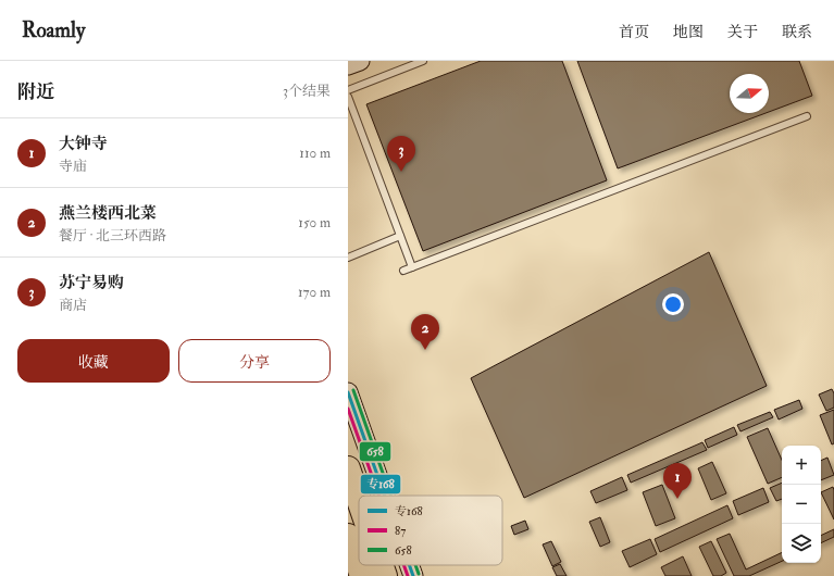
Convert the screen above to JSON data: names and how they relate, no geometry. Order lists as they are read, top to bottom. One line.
{"lines":["transit line 658","transit line 专168","transit line 87"],"legend":["专168","87","658"],"north":"right","page":{"header":"Roamly","nav":["首页","地图","关于","联系"],"heading":["附近","3个结果"],"list":[{"mark":"1","name":"大钟寺","note":"寺庙","value":"110 m"},{"mark":"2","name":"燕兰楼西北菜","note":"餐厅 · 北三环西路","value":"150 m"},{"mark":"3","name":"苏宁易购","note":"商店","value":"170 m"}],"pins":["3","2","1"],"buttons":["收藏","分享"],"map_buttons":["+","−"]}}
